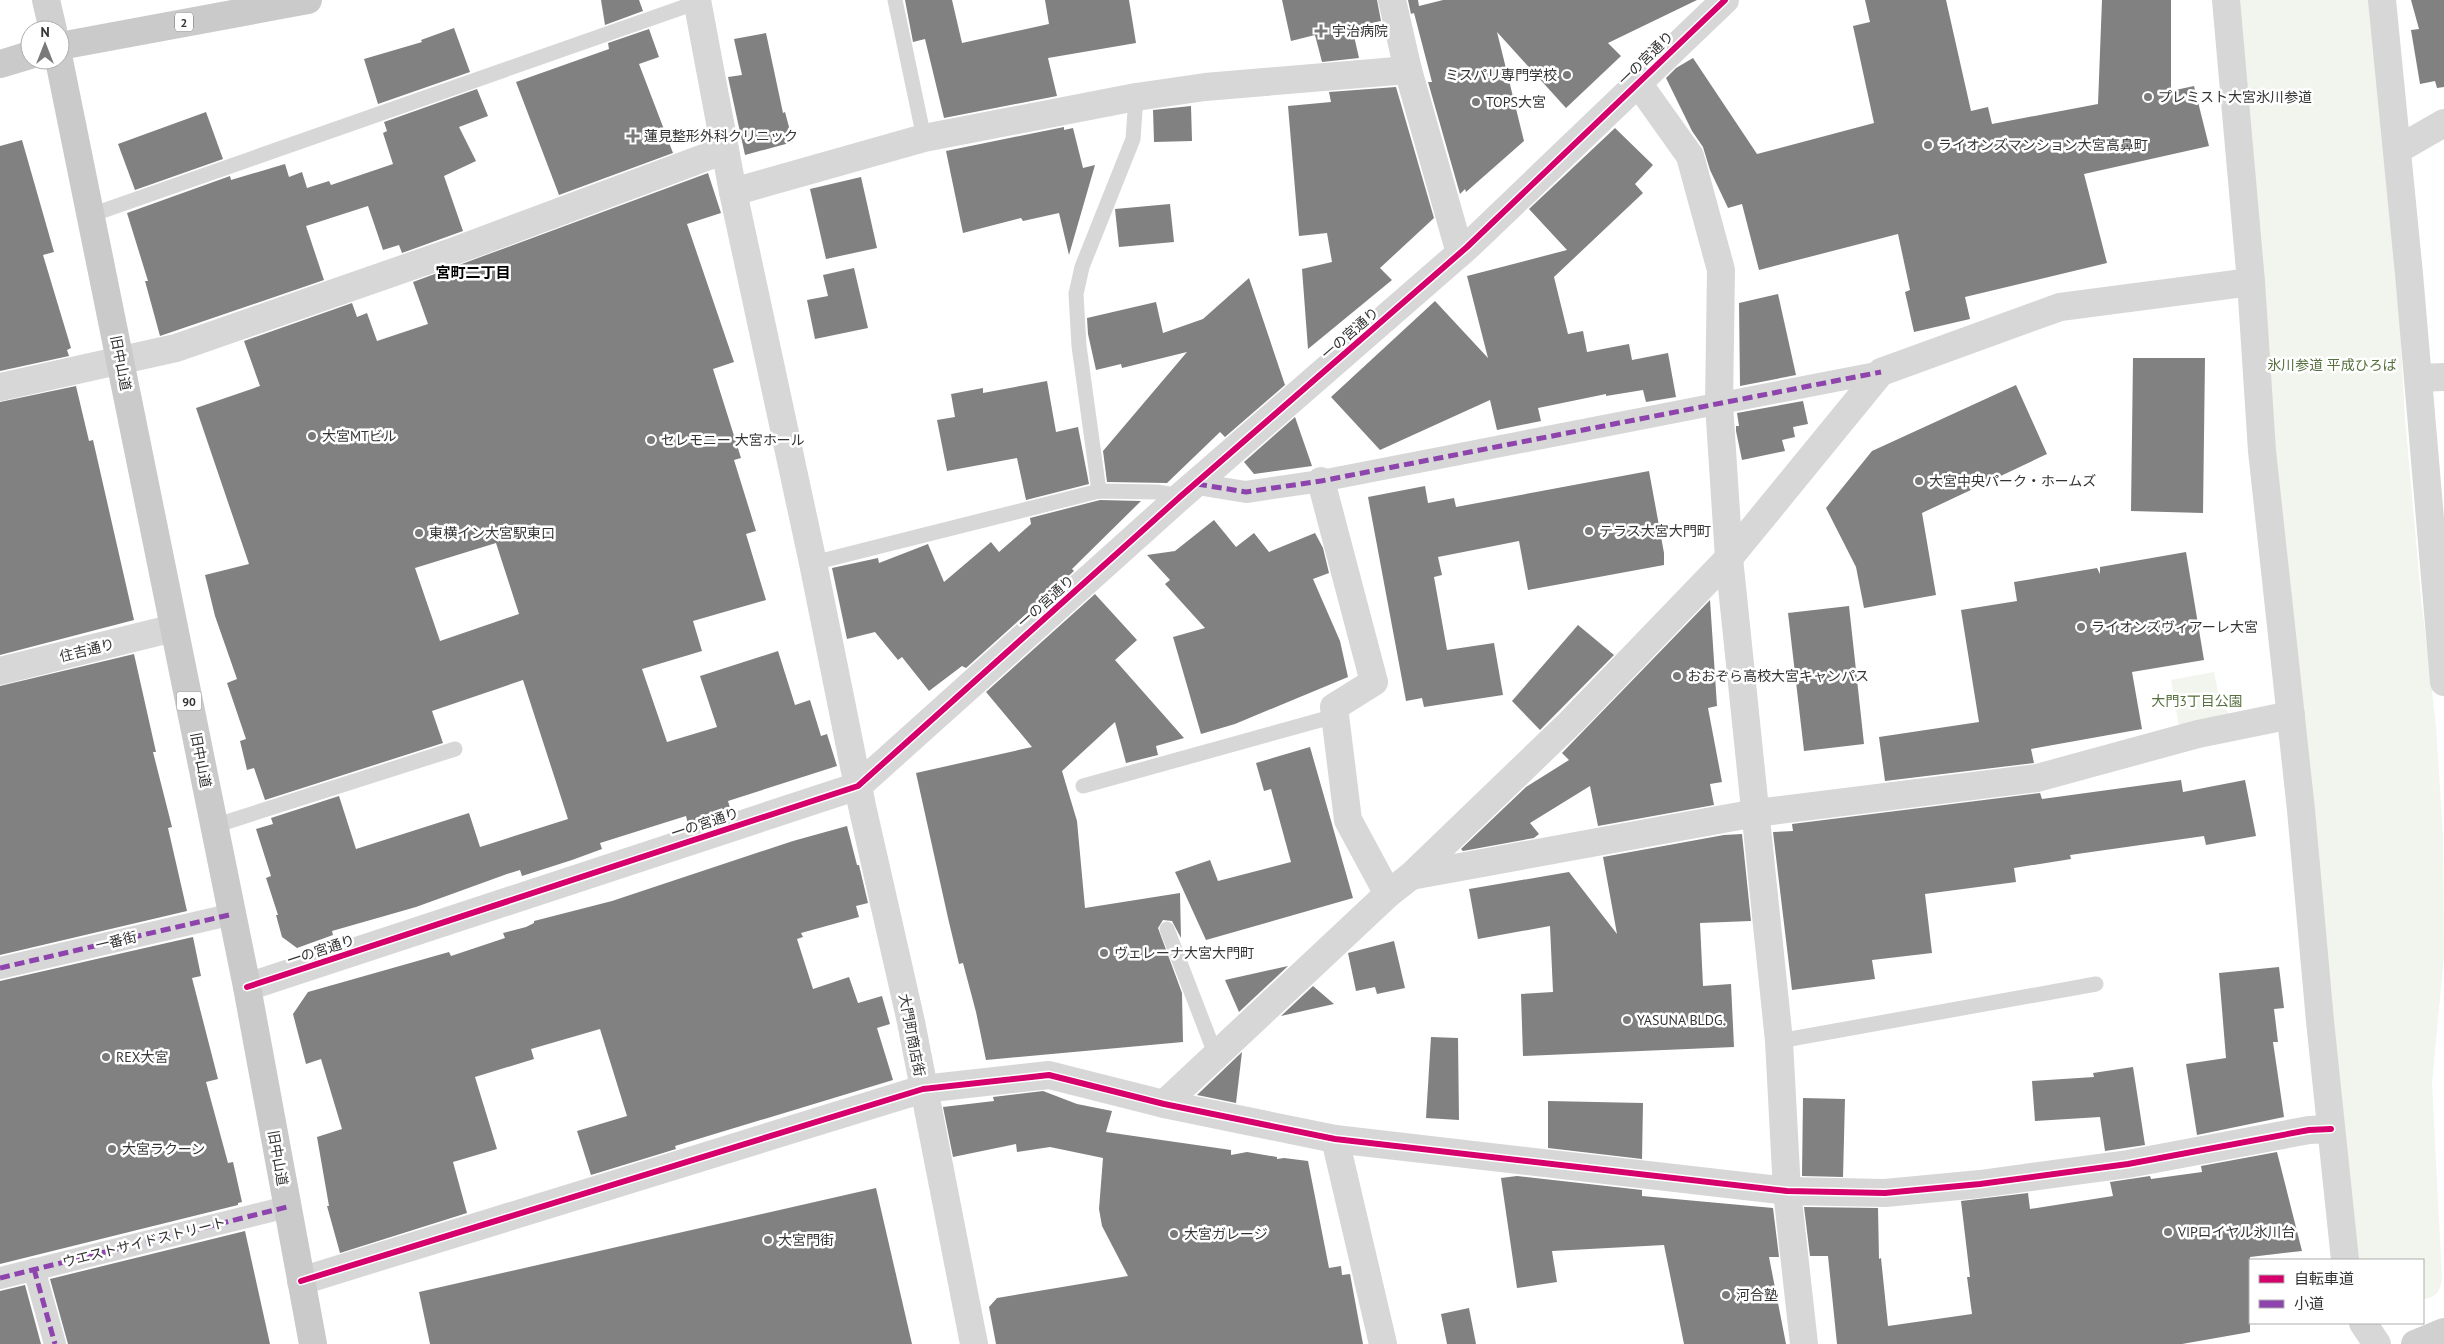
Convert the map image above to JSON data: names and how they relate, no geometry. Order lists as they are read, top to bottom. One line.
{"streets":{"main road":["2","旧中山道","90"],"street":["一の宮通り","住吉通り","一番街","大門町商店街","ウエストサイドストリート"]},"crossings":[["一の宮通り","旧中山道"],["一の宮通り","大門町商店街"],["旧中山道","住吉通り"],["旧中山道","一番街"],["旧中山道","ウエストサイドストリート"]],"districts":["宮町二丁目"],"parks":["氷川参道 平成ひろば","大門3丁目公園"],"places":{"health":["宇治病院","蓮見整形外科クリニック"],"other":["ミスパリ専門学校","プレミスト大宮氷川参道","TOPS大宮","ライオンズマンション大宮高鼻町","大宮MTビル","セレモニー 大宮ホール","大宮中央パーク・ホームズ","テラス大宮大門町","東横イン大宮駅東口","ライオンズヴィアーレ大宮","おおぞら高校大宮キャンパス","ヴェレーナ大宮大門町","YASUNA BLDG.","REX大宮","大宮ラクーン","VIPロイヤル氷川台","大宮ガレージ","大宮門街","河合塾"]},"legend":["自転車道","小道"],"north":"top"}
